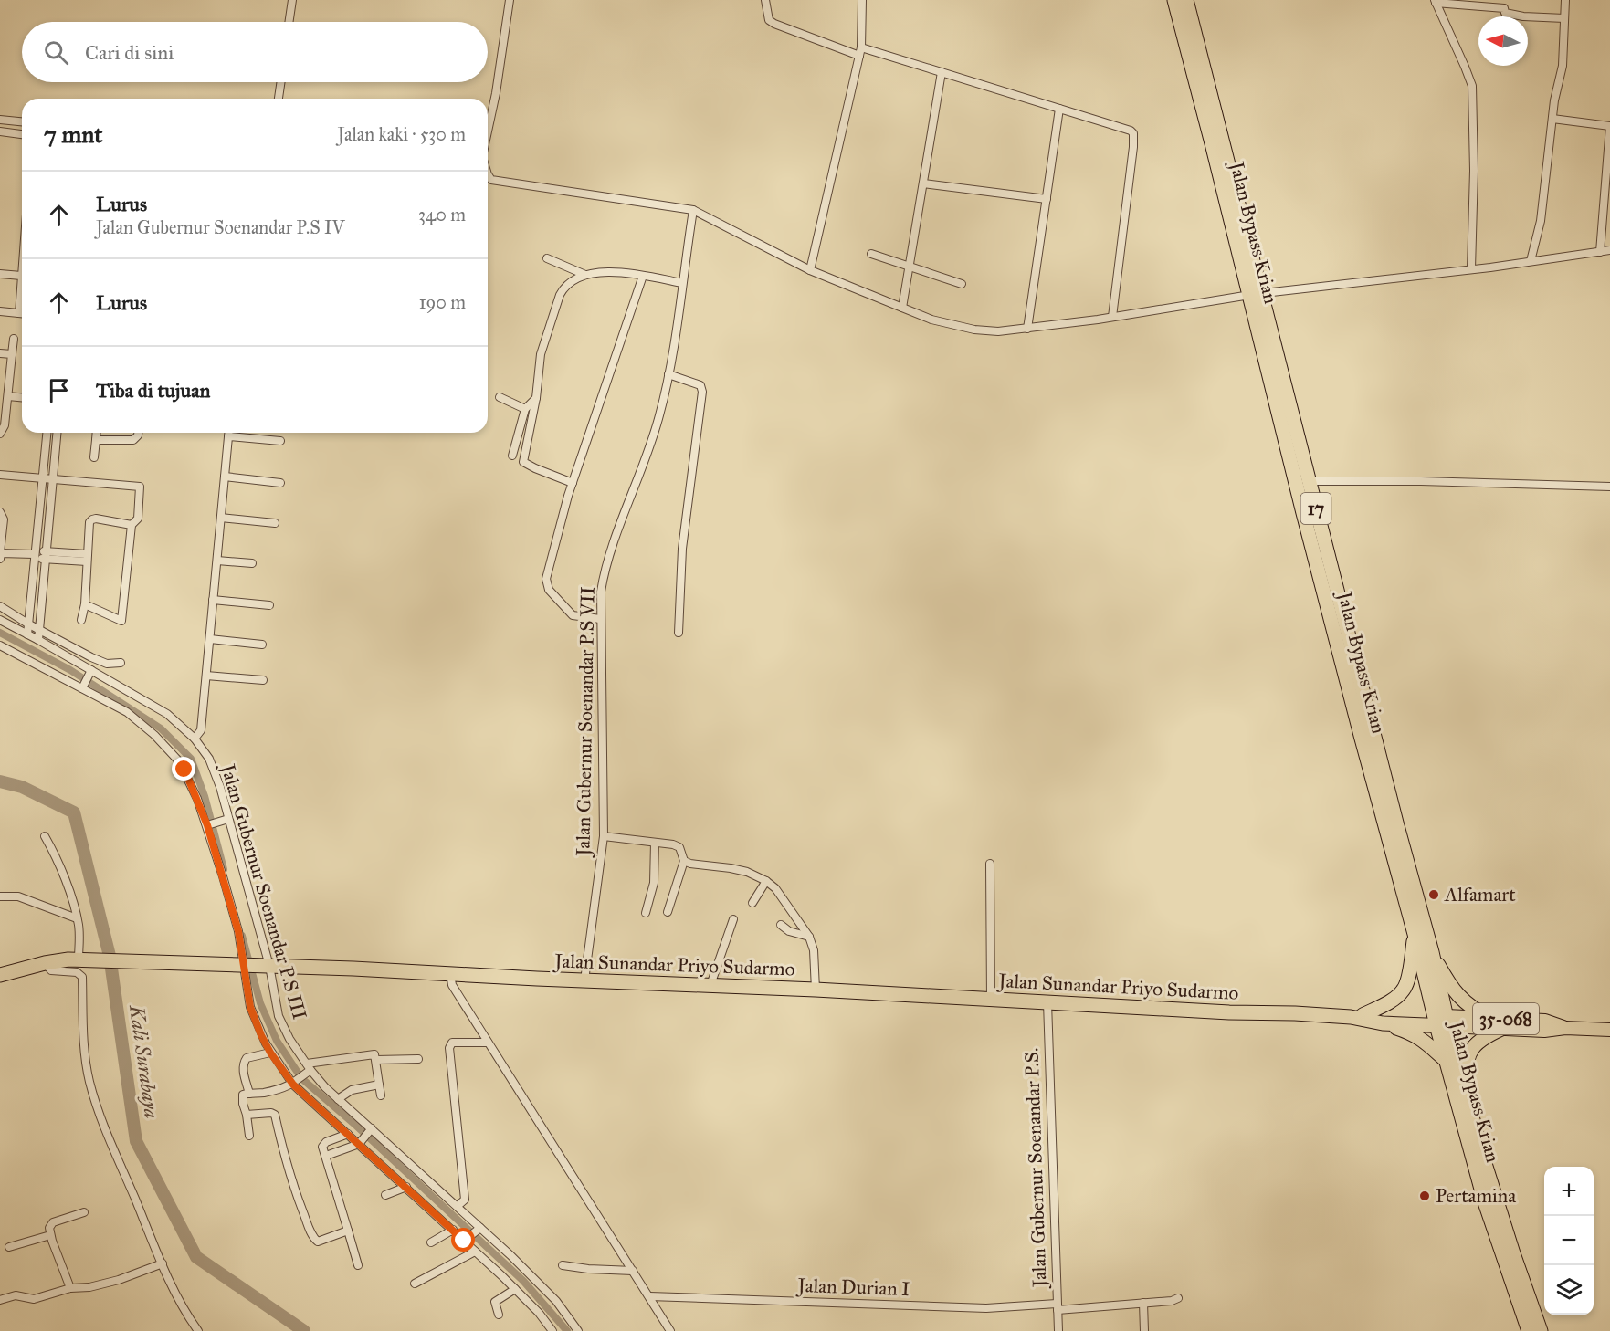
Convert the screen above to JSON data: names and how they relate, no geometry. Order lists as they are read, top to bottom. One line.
{"streets":{"highway":["Jalan Bypass Krian","17","Jalan Sunandar Priyo Sudarmo"],"main road":["35-068"],"street":["Jalan Gubernur Soenandar P.S VII","Jalan Gubernur Soenandar P.S III","Jalan Gubernur Soenandar P.S.","Jalan Durian I"]},"crossings":[["Jalan Bypass Krian","Jalan Sunandar Priyo Sudarmo"],["Jalan Gubernur Soenandar P.S VII","Jalan Sunandar Priyo Sudarmo"],["Jalan Gubernur Soenandar P.S III","Jalan Sunandar Priyo Sudarmo"],["Jalan Sunandar Priyo Sudarmo","Jalan Gubernur Soenandar P.S."],["Jalan Gubernur Soenandar P.S.","Jalan Durian I"]],"water":["Kali Surabaya"],"places":["Alfamart","Pertamina"],"north":"left","page":{"search":"Cari di sini","heading":["7 mnt","Jalan kaki · 530 m"],"list":[["Lurus","Jalan Gubernur Soenandar P.S IV","340 m"],["Lurus","190 m"],"Tiba di tujuan"],"map_buttons":["+","−"]}}
